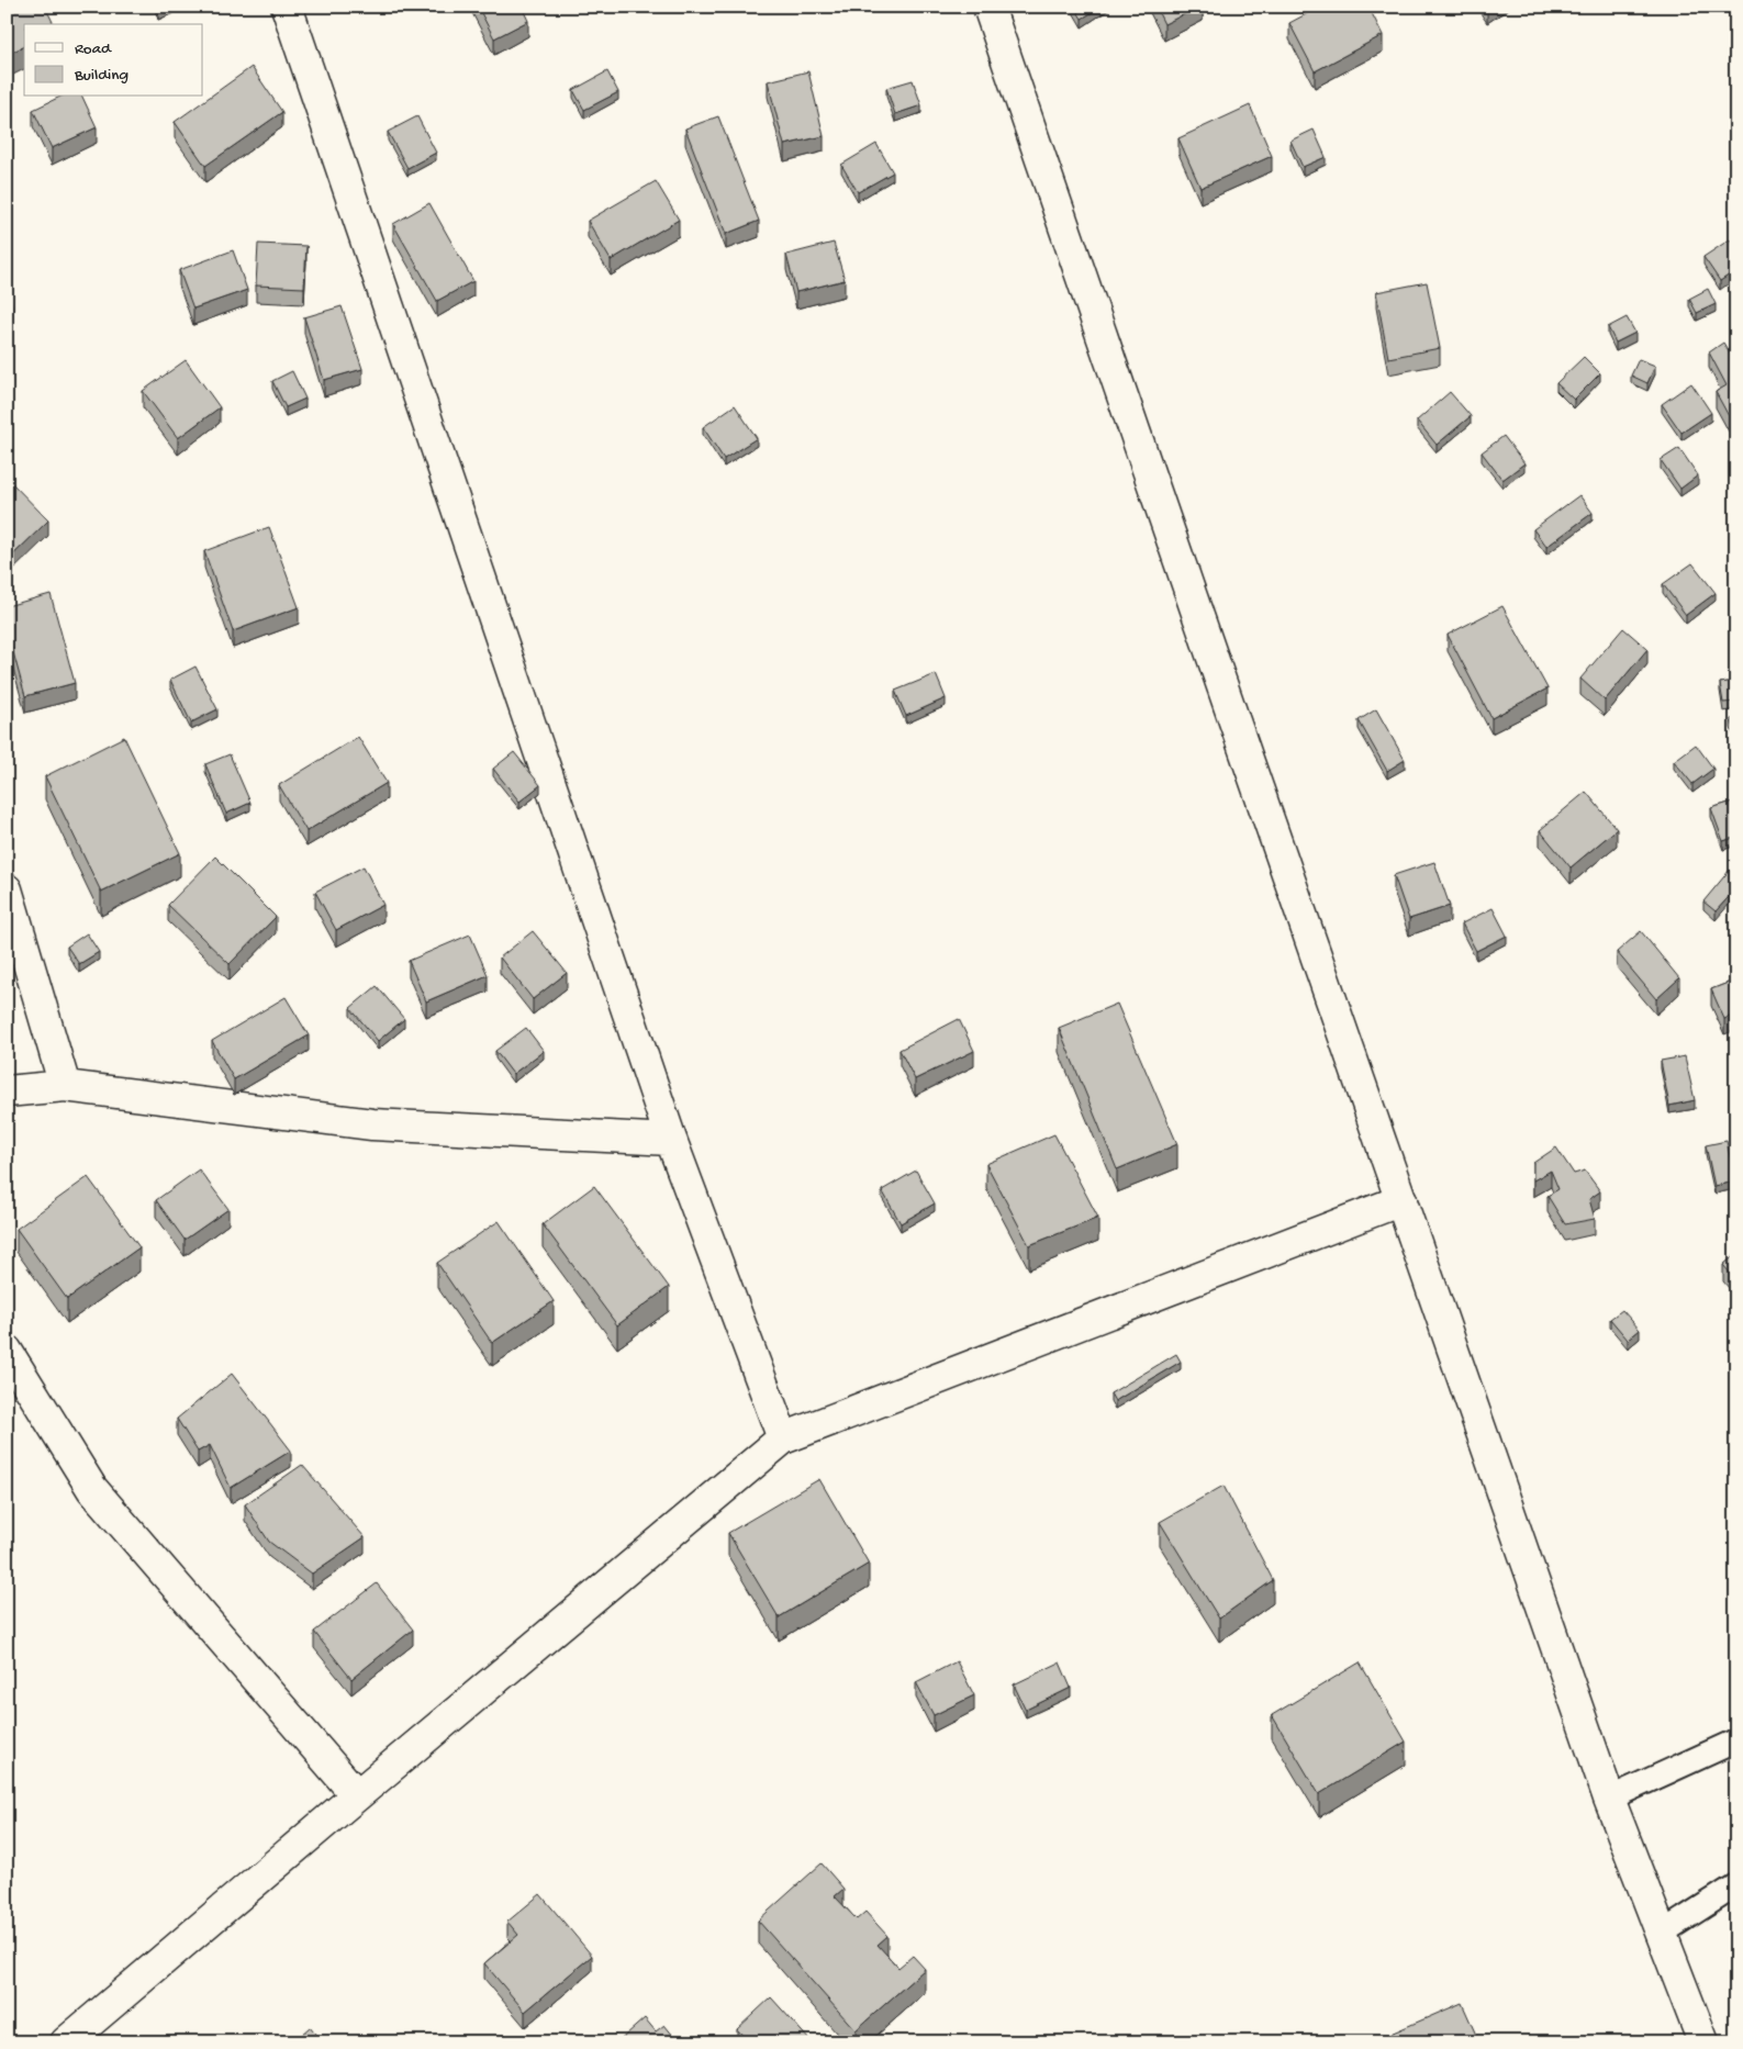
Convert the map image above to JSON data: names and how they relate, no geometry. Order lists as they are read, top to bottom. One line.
{"legend":["Road","Building"]}
